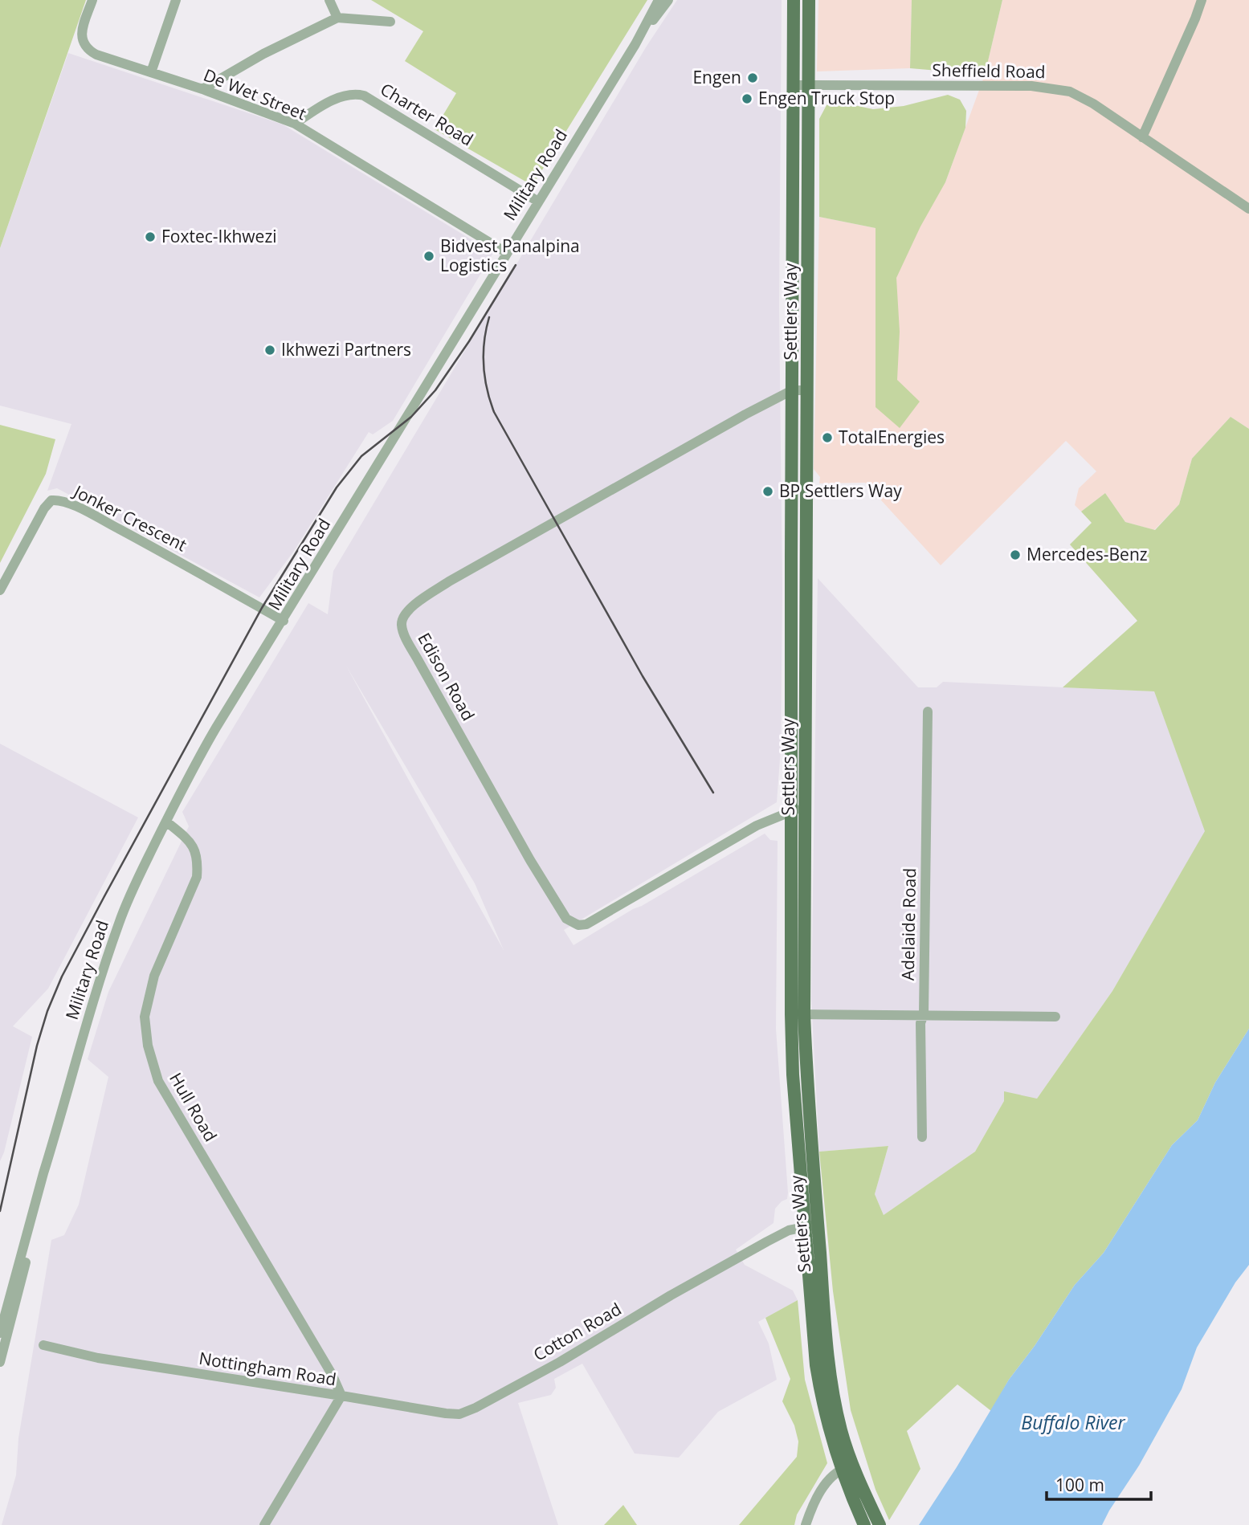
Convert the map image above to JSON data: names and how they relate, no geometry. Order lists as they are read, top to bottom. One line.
{"streets":{"main road":["Settlers Way"],"street":["Sheffield Road","De Wet Street","Charter Road","Military Road","Jonker Crescent","Edison Road","Adelaide Road","Hull Road","Cotton Road","Nottingham Road"]},"crossings":[["Sheffield Road","Settlers Way"],["De Wet Street","Charter Road"],["De Wet Street","Military Road"],["Charter Road","Military Road"],["Military Road","Jonker Crescent"],["Military Road","Hull Road"],["Settlers Way","Edison Road"],["Settlers Way","Cotton Road"],["Hull Road","Cotton Road"],["Hull Road","Nottingham Road"],["Cotton Road","Nottingham Road"]],"water":["Buffalo River"],"places":["Engen","Engen Truck Stop","Foxtec-Ikhwezi","Bidvest Panalpina Logistics","Ikhwezi Partners","TotalEnergies","BP Settlers Way","Mercedes-Benz"],"scale_bar":"100 m"}
